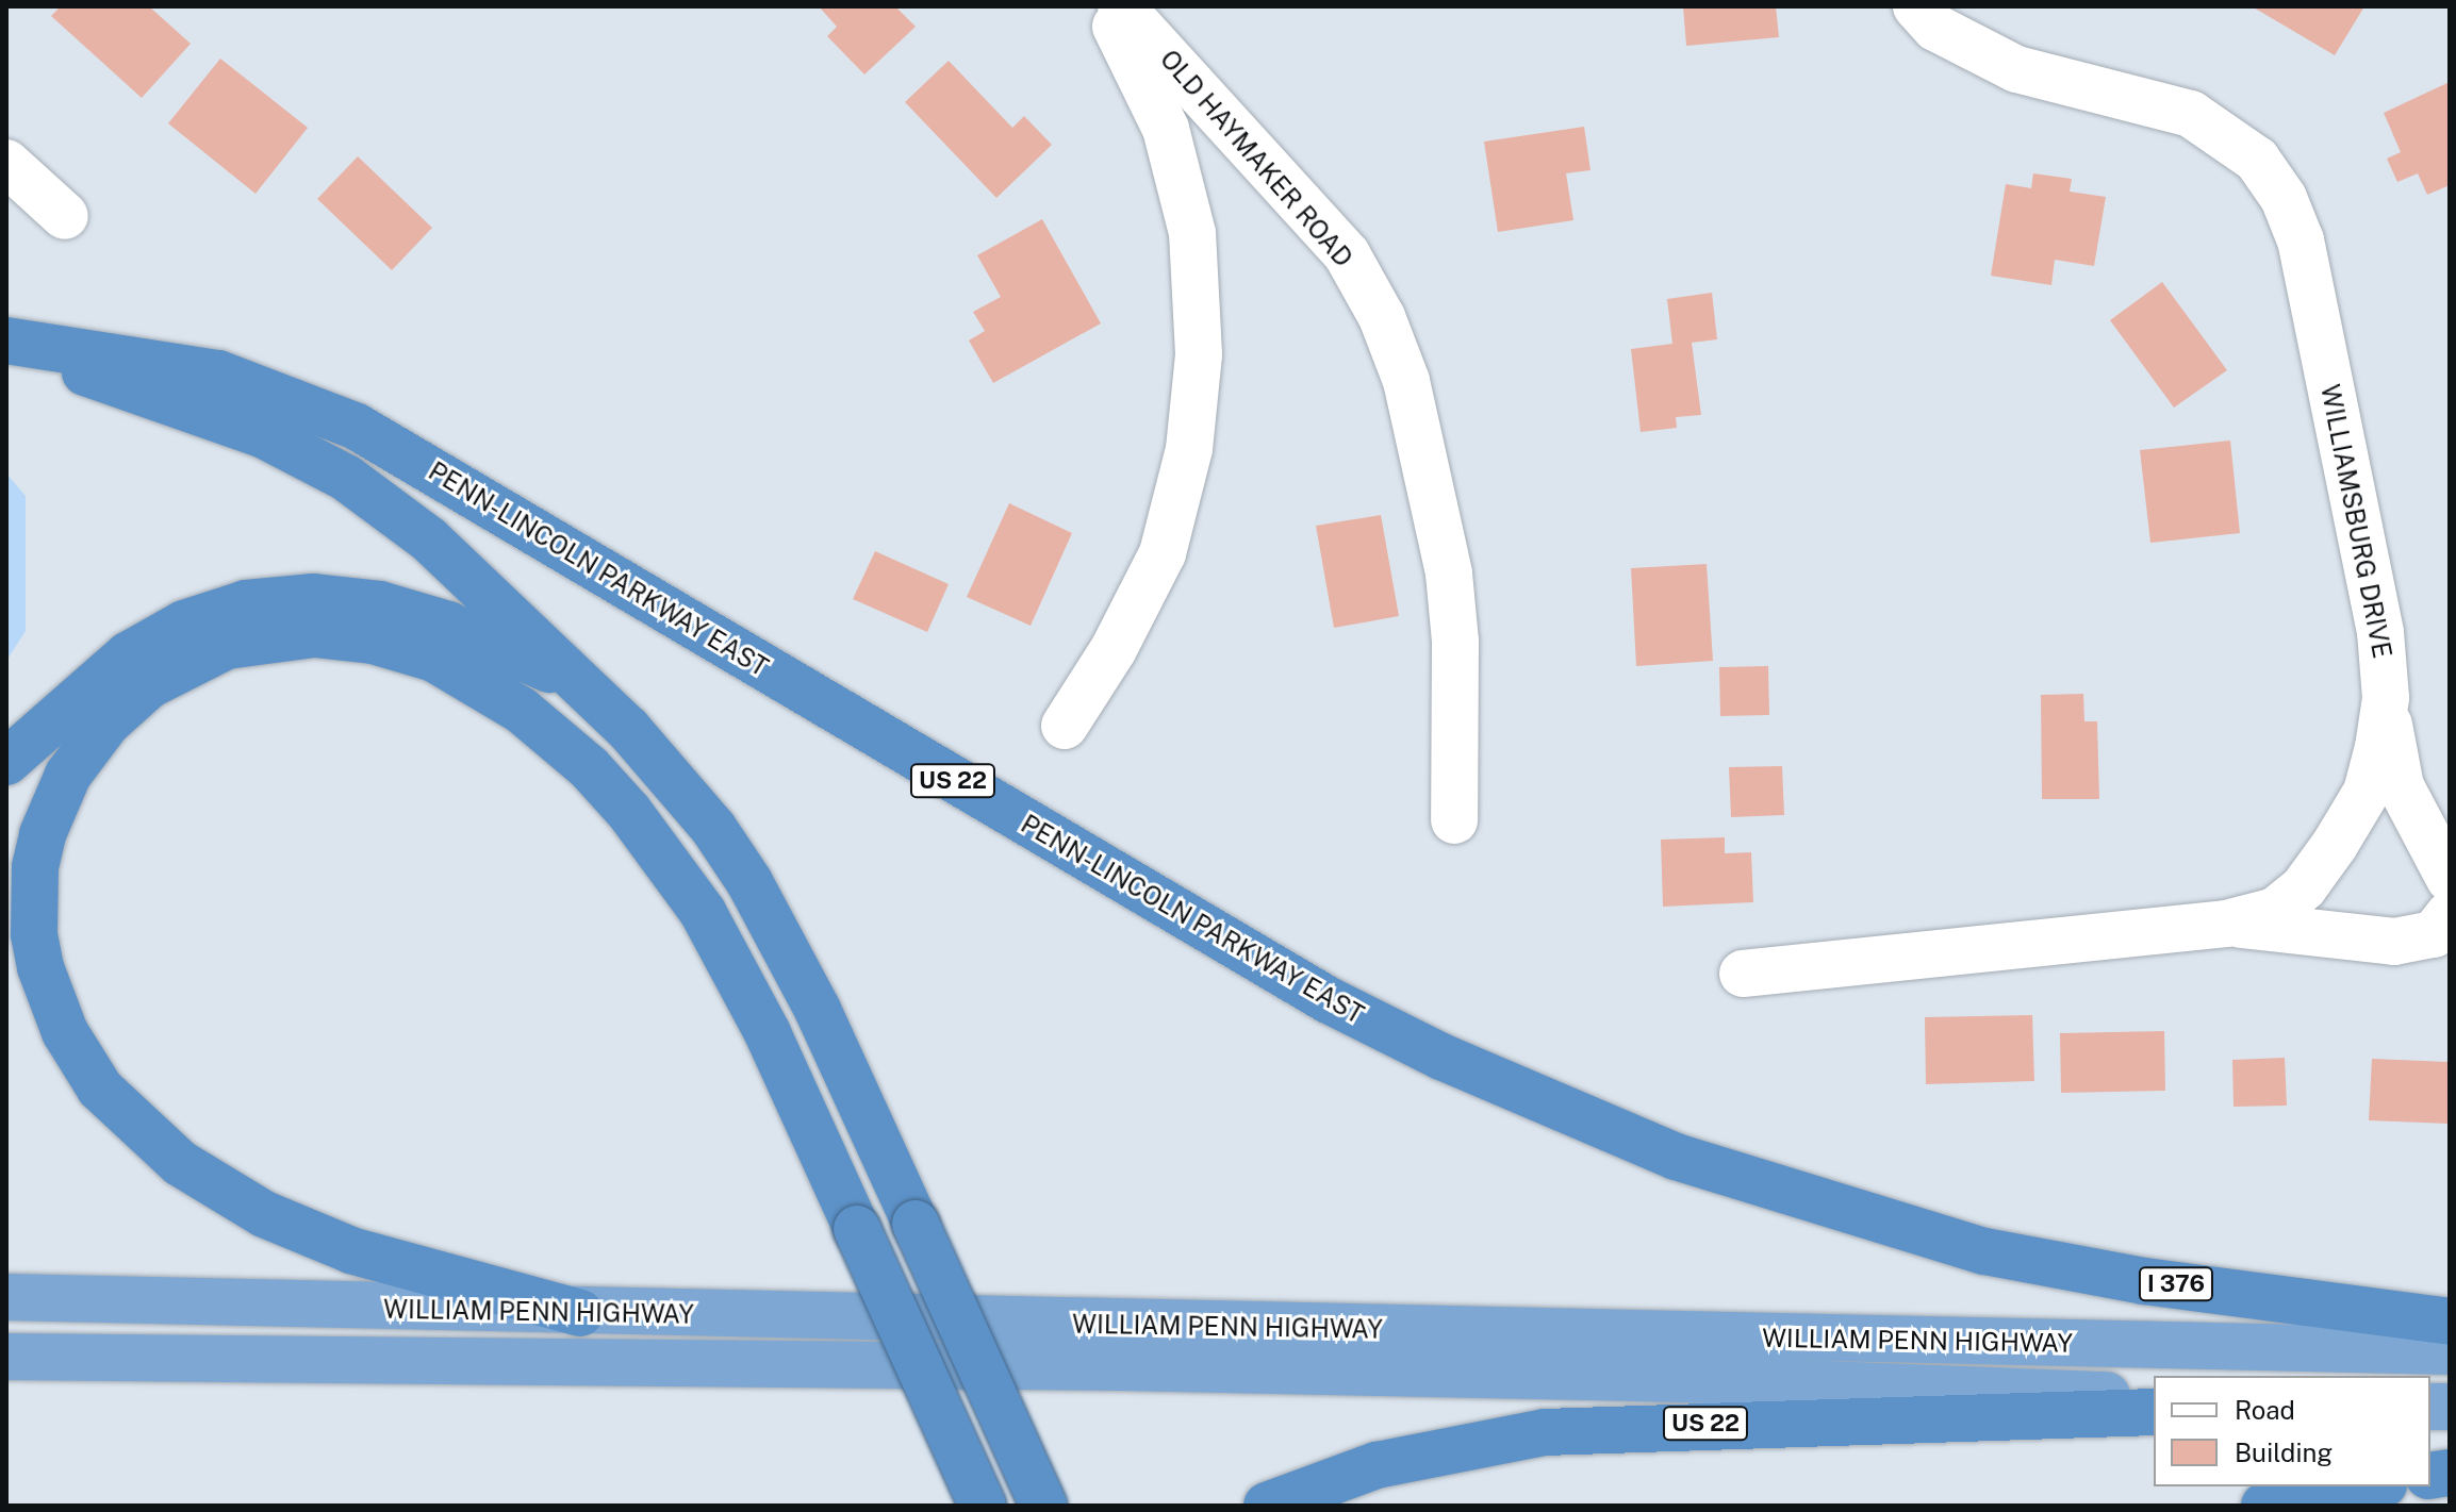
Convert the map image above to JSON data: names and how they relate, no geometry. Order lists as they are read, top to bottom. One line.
{"streets":{"highway":["PENN-LINCOLN PARKWAY EAST","US 22","I 376","WILLIAM PENN HIGHWAY"],"street":["OLD HAYMAKER ROAD","WILLIAMSBURG DRIVE"]},"legend":["Road","Building"]}
